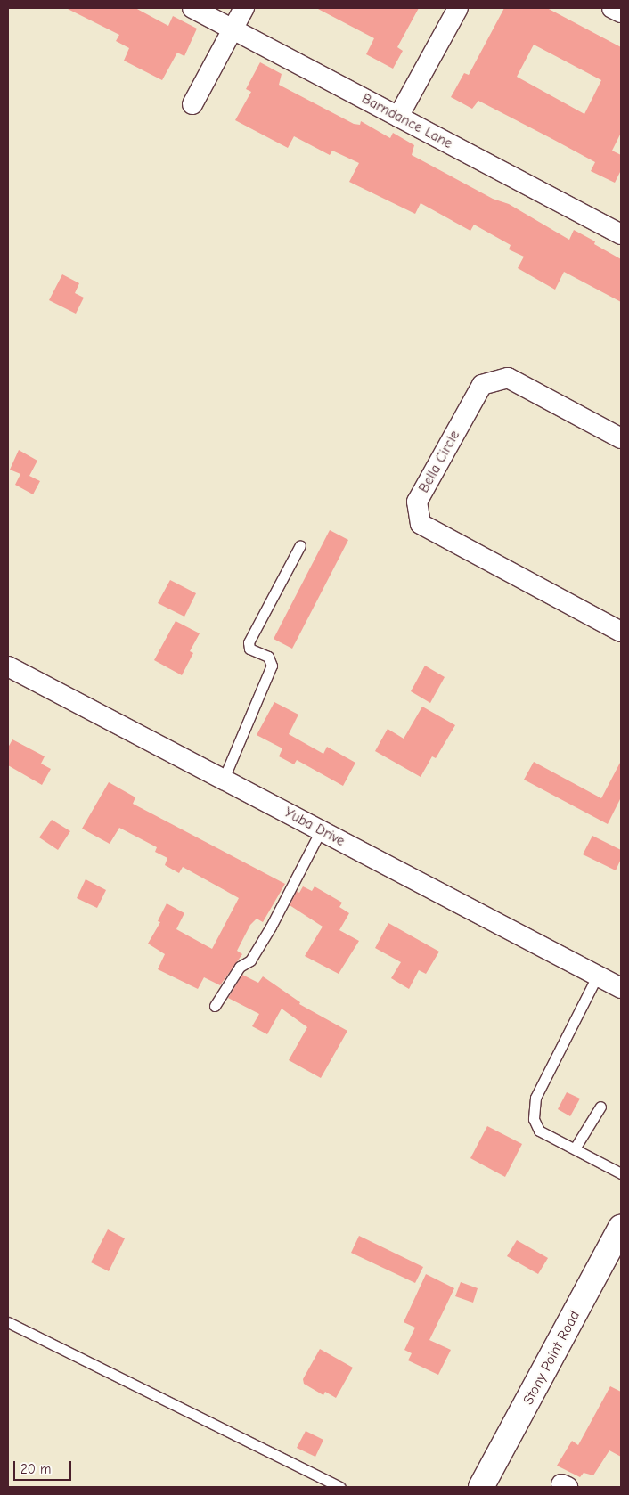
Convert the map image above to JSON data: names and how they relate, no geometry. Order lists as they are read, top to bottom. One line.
{"streets":{"main road":["Stony Point Road"],"street":["Barndance Lane","Bella Circle","Yuba Drive"]},"scale_bar":"20 m"}
